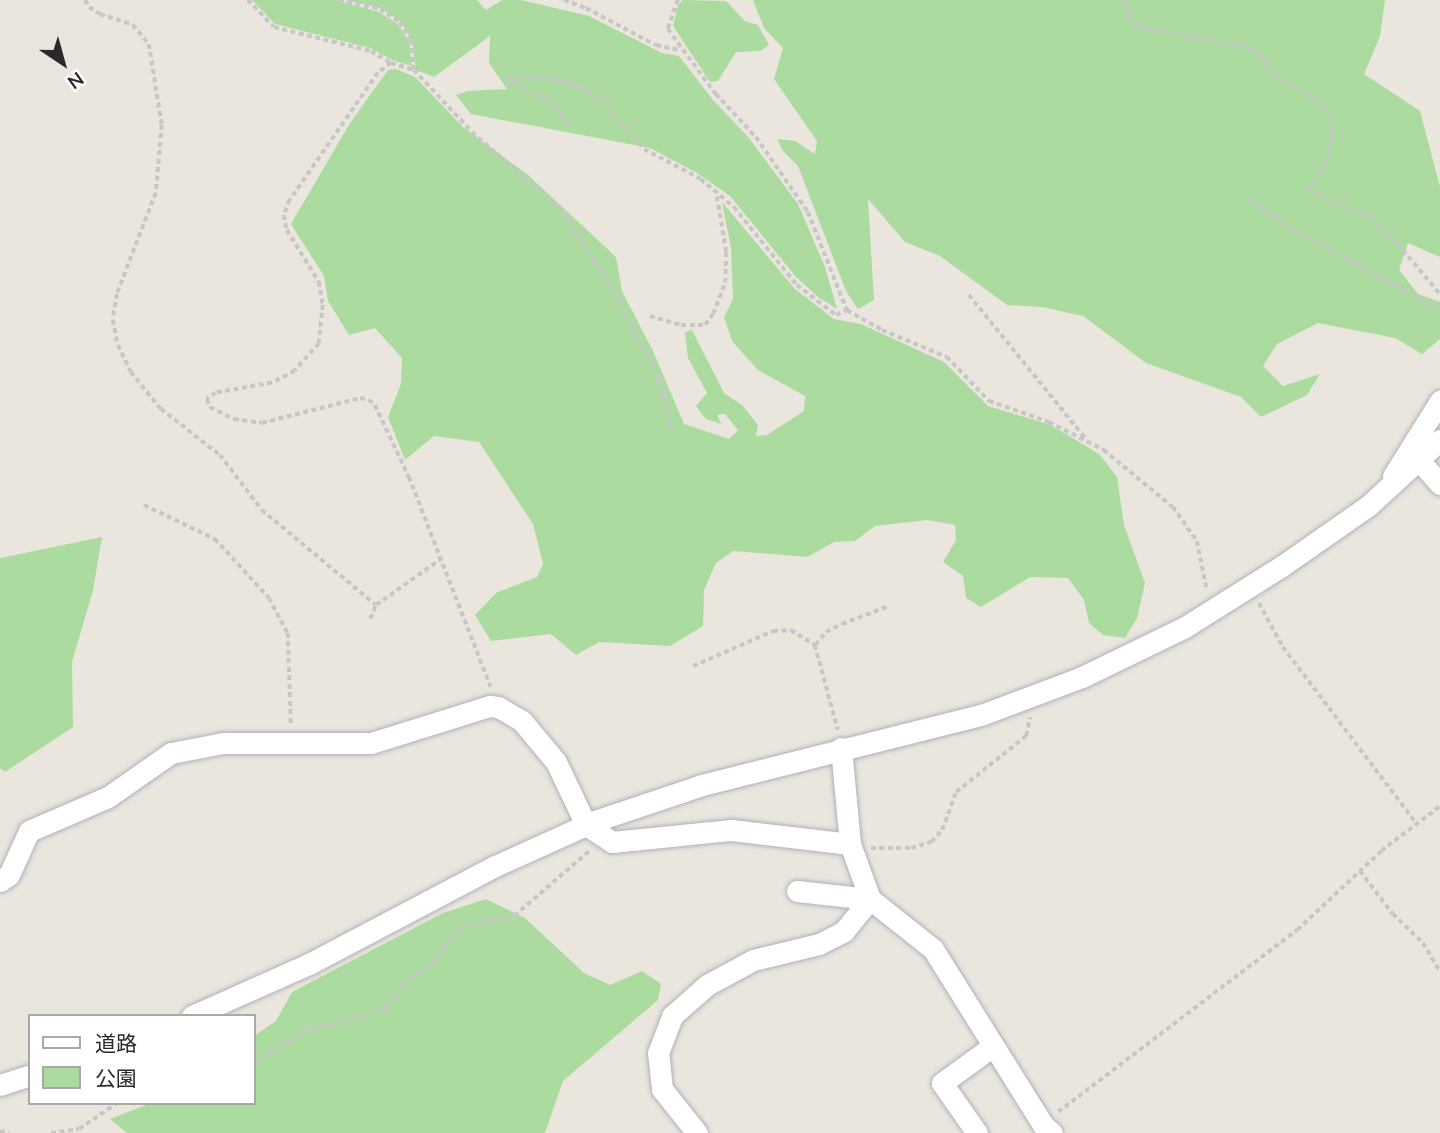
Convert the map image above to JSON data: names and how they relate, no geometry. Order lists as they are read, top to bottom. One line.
{"legend":["道路","公園"],"north":"bottom right"}
